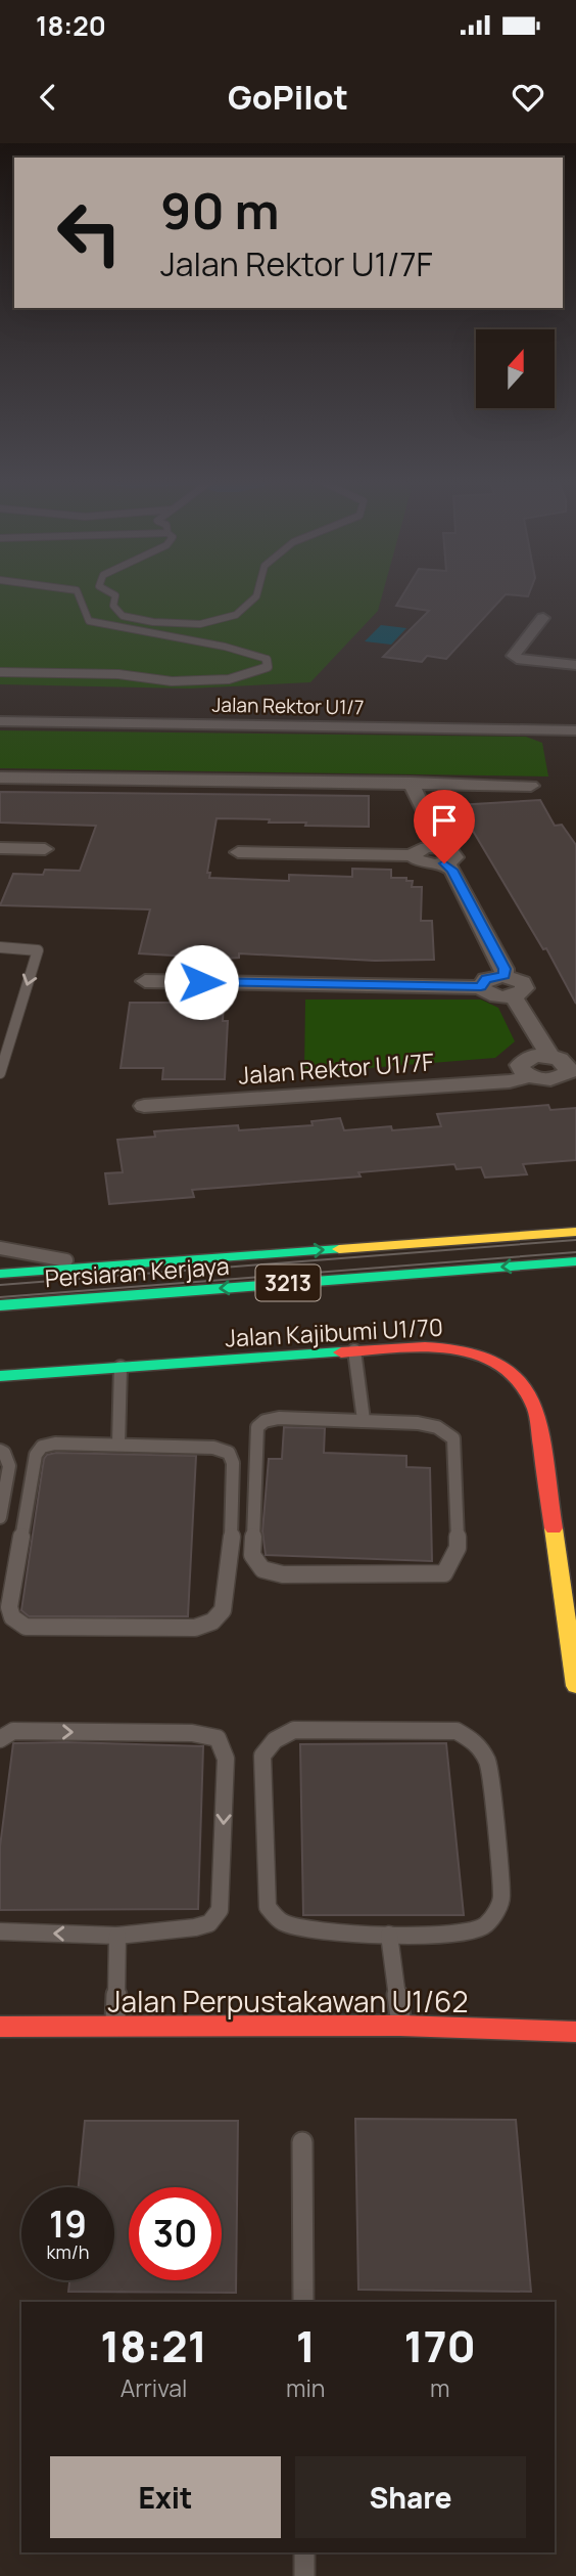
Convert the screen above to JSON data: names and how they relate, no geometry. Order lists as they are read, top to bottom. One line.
{"streets":{"street":["Jalan Rektor U1/7","Jalan Rektor U1/7F","Persiaran Kerjaya","3213","Jalan Kajibumi U1/70","Jalan Perpustakawan U1/62"]},"north":"top","page":{"status":"18:20","header":"GoPilot","turn":["90 m","Jalan Rektor U1/7F"],"speed":"19 km/h","limit":"30","eta":["18:21","Arrival","1","min","170","m"],"buttons":["Exit","Share"]}}
